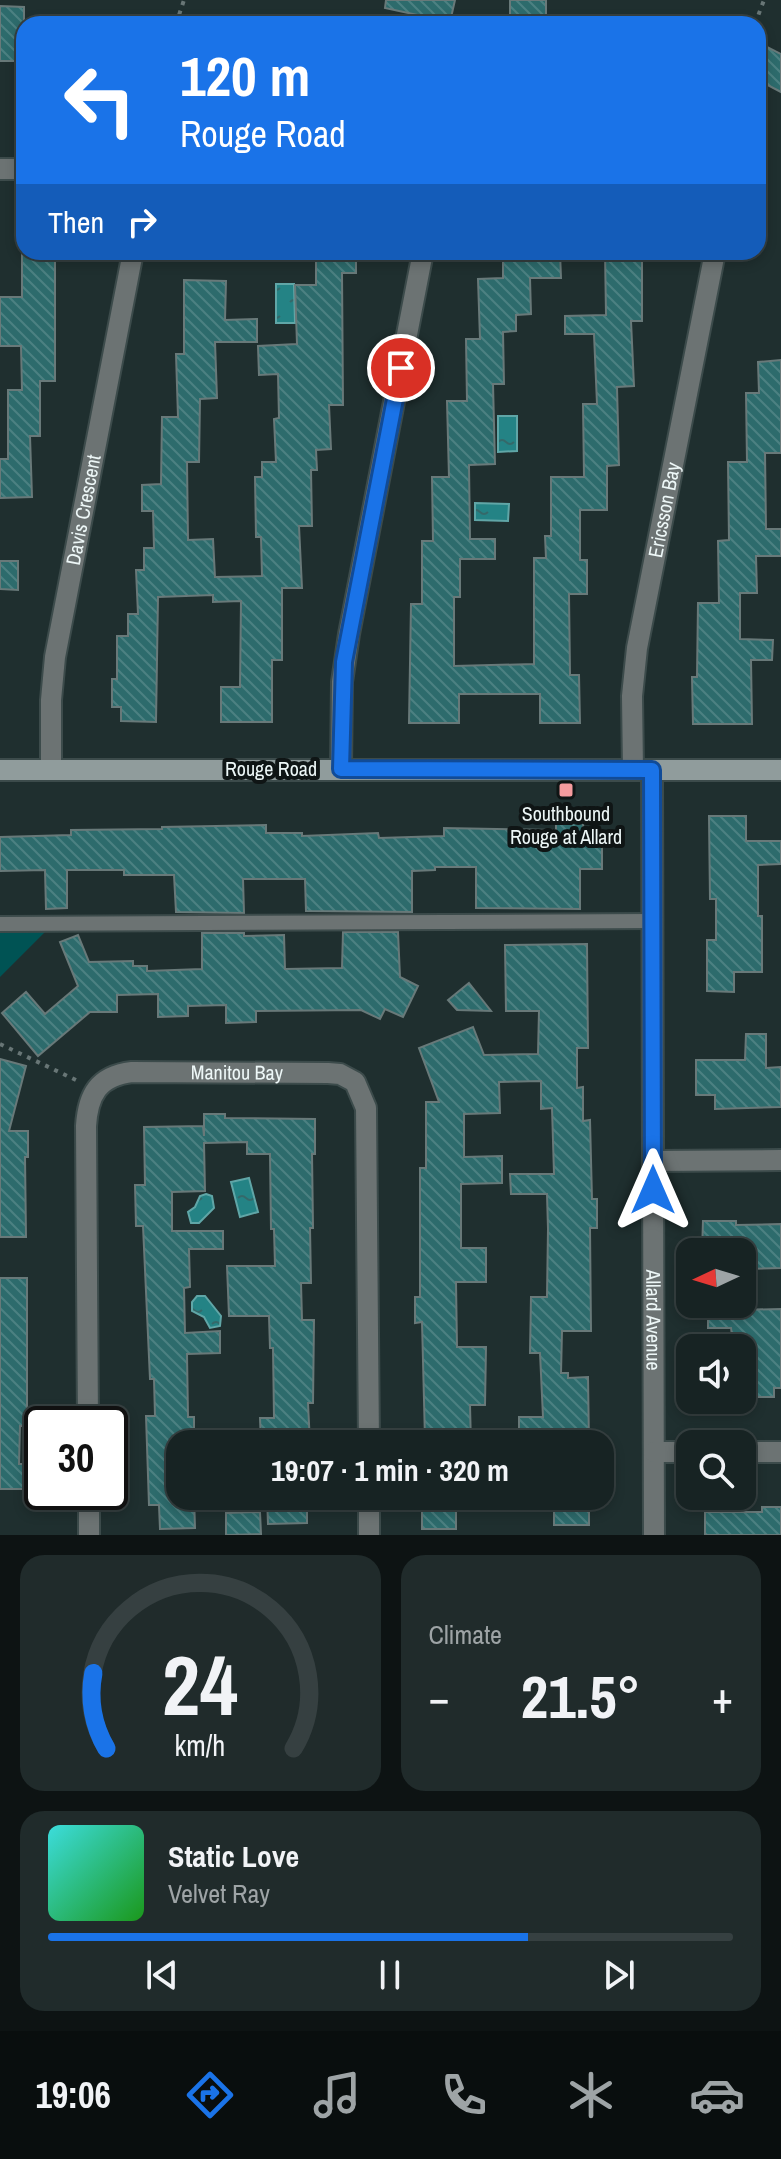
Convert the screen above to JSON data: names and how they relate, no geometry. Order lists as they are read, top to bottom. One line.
{"streets":{"street":["Davis Crescent","Ericsson Bay","Rouge Road","Manitou Bay","Allard Avenue"]},"crossings":[["Davis Crescent","Rouge Road"],["Ericsson Bay","Rouge Road"],["Ericsson Bay","Allard Avenue"],["Rouge Road","Allard Avenue"]],"places":{"transit":["Southbound Rouge at Allard"]},"north":"left","page":{"turn":["120 m","Rouge Road"],"then":"Then","limit":"30","trip":"19:07 · 1 min · 320 m","tile":"Climate","heat":["−","21.5°","+"],"song":["Static Love","Velvet Ray"],"tabs":"19:06","gauge":["24","km/h"]}}
